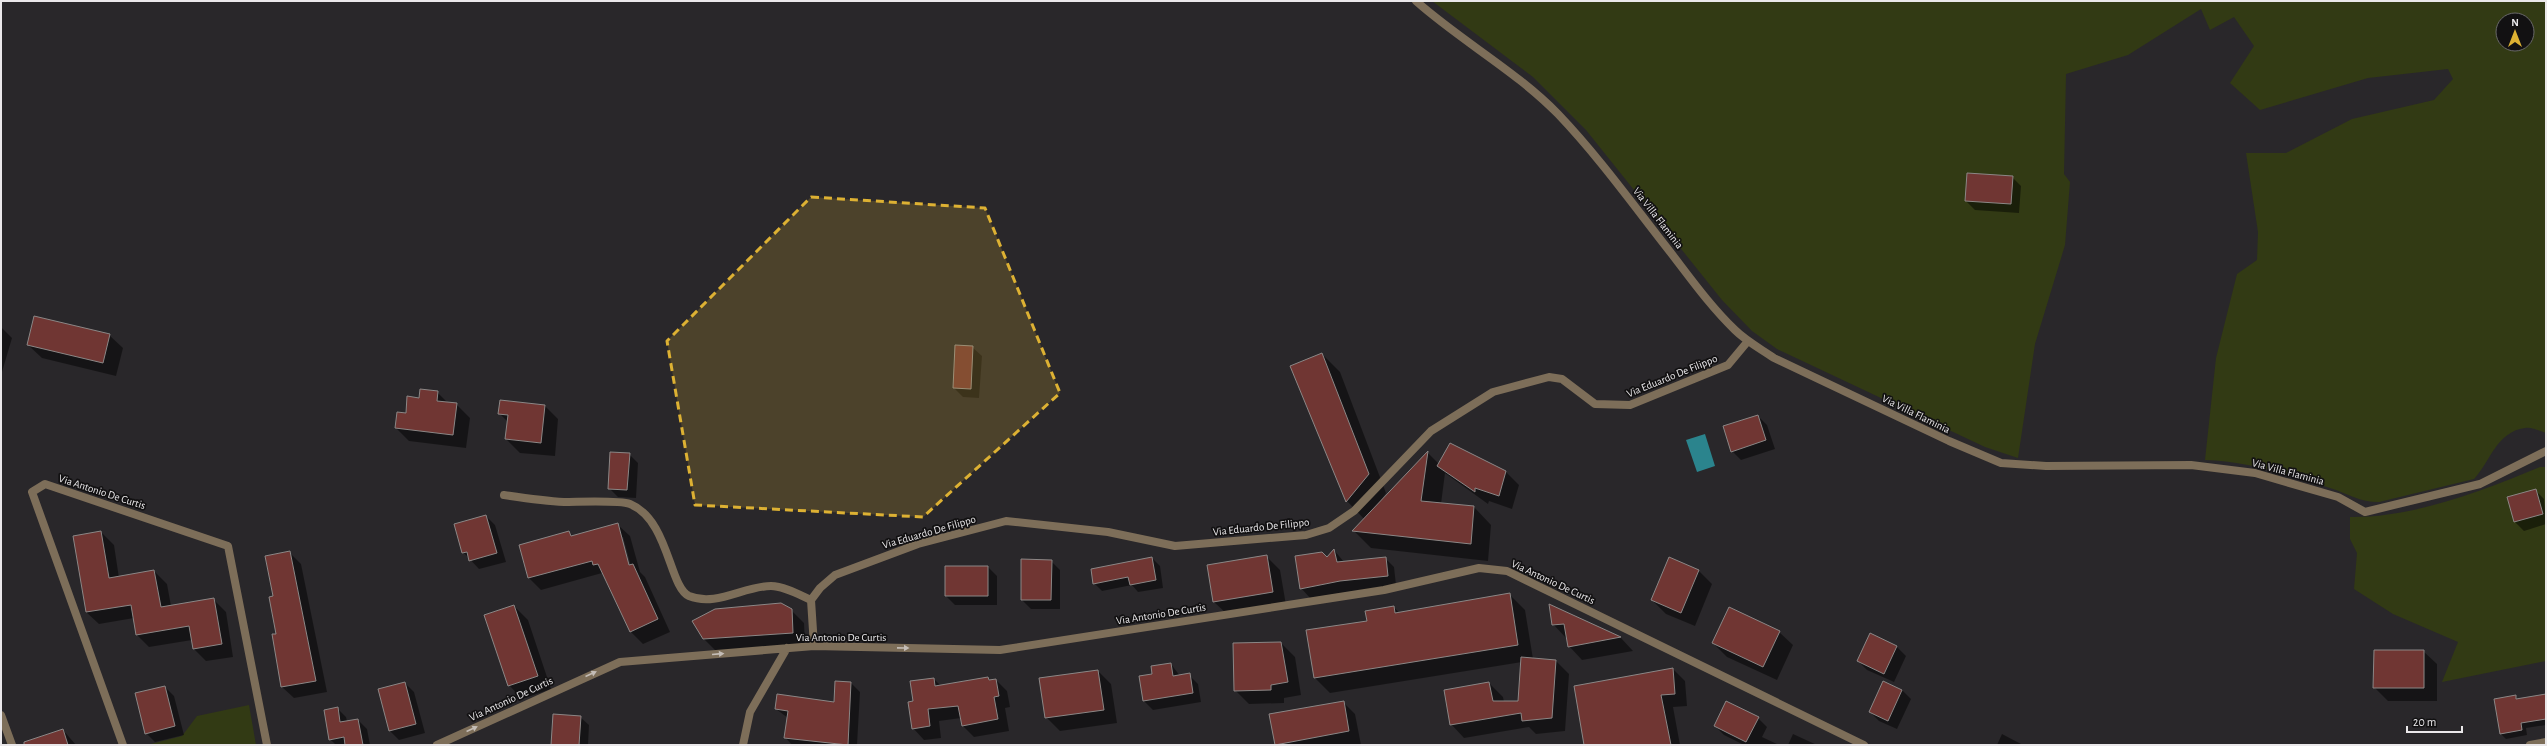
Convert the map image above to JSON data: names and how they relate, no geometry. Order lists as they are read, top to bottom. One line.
{"streets":{"street":["Via Villa Flaminia","Via Eduardo De Filippo","Via Antonio De Curtis"]},"crossings":[["Via Villa Flaminia","Via Eduardo De Filippo"]],"one_way":["Via Antonio De Curtis"],"scale_bar":"20 m","north":"top"}
